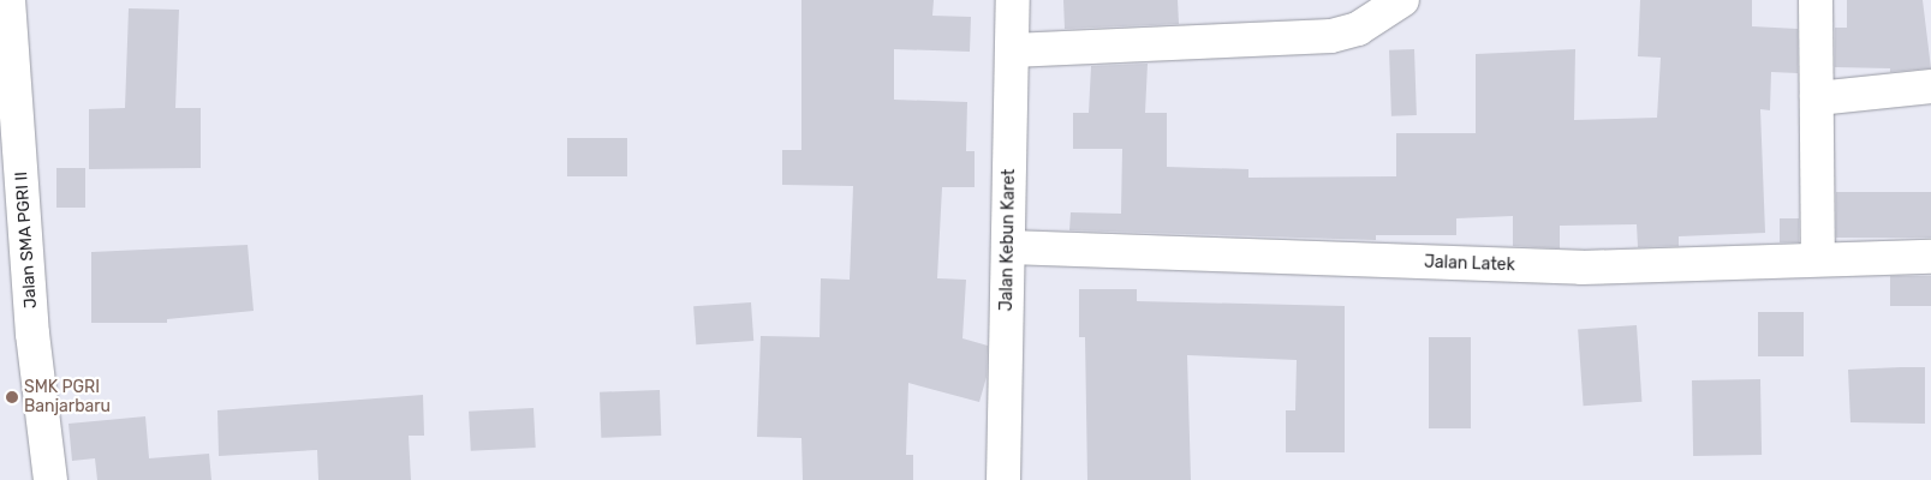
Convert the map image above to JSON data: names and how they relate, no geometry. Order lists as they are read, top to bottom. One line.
{"streets":{"street":["Jalan SMA PGRI II","Jalan Kebun Karet","Jalan Latek"]},"crossings":[["Jalan Kebun Karet","Jalan Latek"]],"places":["SMK PGRI Banjarbaru"]}
